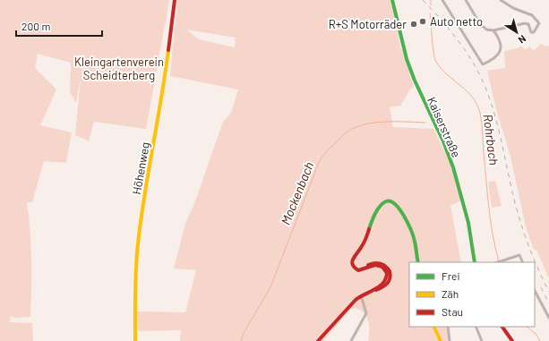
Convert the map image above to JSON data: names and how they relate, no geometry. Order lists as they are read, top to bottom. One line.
{"streets":{"street":["Kaiserstraße","Höhenweg"]},"water":["Rohrbach","Mockenbach"],"parks":["Kleingartenverein Scheidterberg"],"places":["Auto netto","R+S Motorräder"],"legend":["Frei","Zäh","Stau"],"scale_bar":"200 m","north":"bottom right"}
